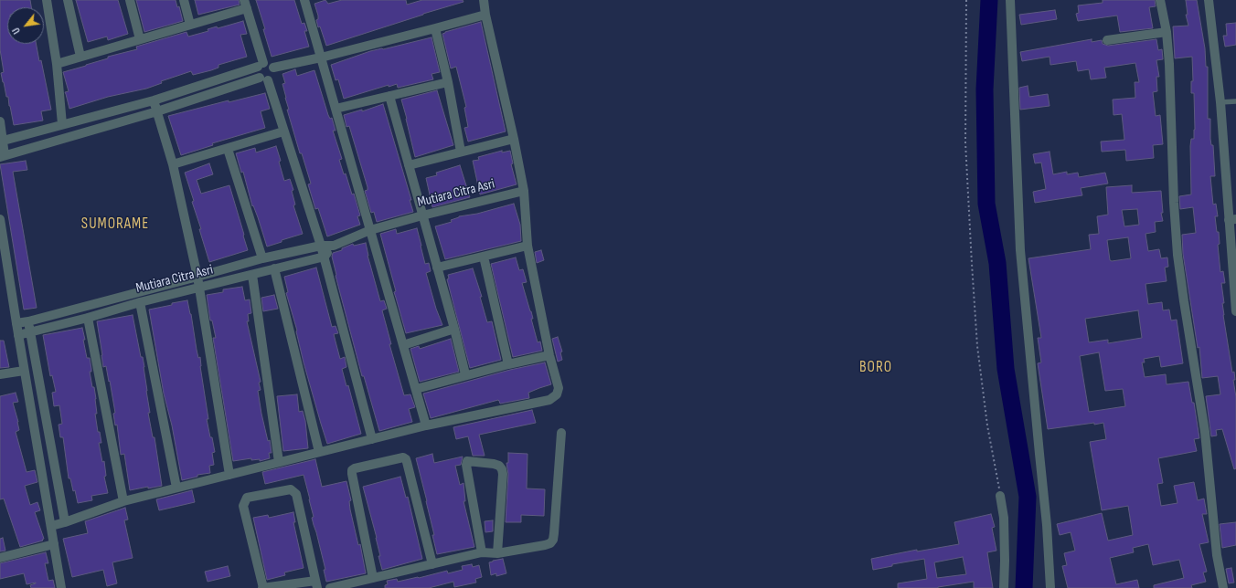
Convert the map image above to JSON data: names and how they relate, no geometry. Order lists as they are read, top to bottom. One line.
{"streets":{"street":["Mutiara Citra Asri"]},"districts":["SUMORAME","BORO"],"north":"bottom left"}
